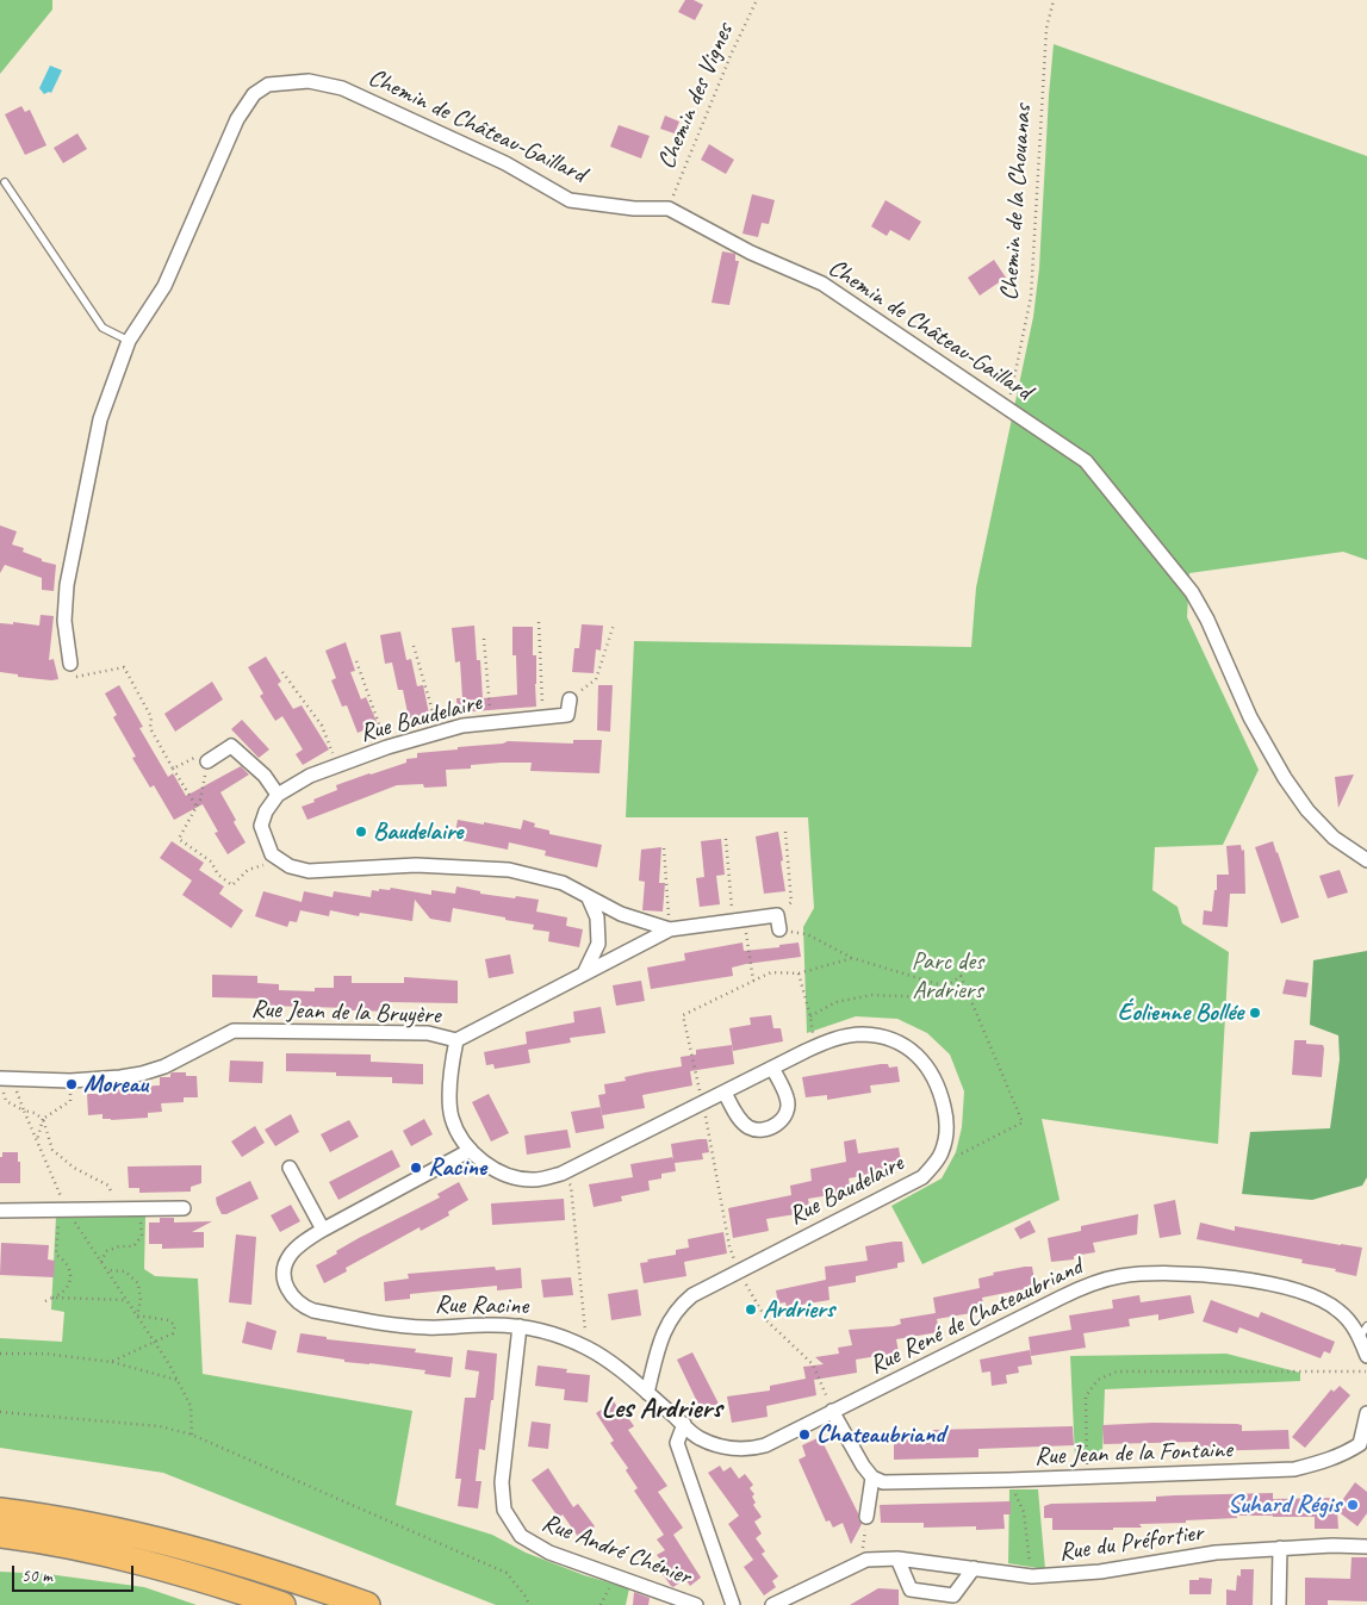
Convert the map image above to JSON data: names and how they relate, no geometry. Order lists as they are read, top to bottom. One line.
{"streets":{"street":["Chemin de Château-Gaillard","Rue Baudelaire","Rue Jean de la Bruyère","Rue Racine","Rue René de Chateaubriand","Rue Jean de la Fontaine","Rue du Préfortier","Rue André Chénier"],"path":["Chemin des Vignes","Chemin de la Chouanas"]},"crossings":[["Chemin des Vignes","Chemin de Château-Gaillard"],["Chemin de Château-Gaillard","Chemin de la Chouanas"],["Rue Baudelaire","Rue Jean de la Bruyère"],["Rue Baudelaire","Rue Racine"],["Rue Racine","Rue René de Chateaubriand"],["Rue Racine","Rue André Chénier"]],"districts":["Les Ardriers"],"parks":["Parc des Ardriers"],"places":["Baudelaire","Éolienne Bollée","Moreau","Racine","Ardriers","Chateaubriand","Suhard Régis"],"scale_bar":"50 m"}
